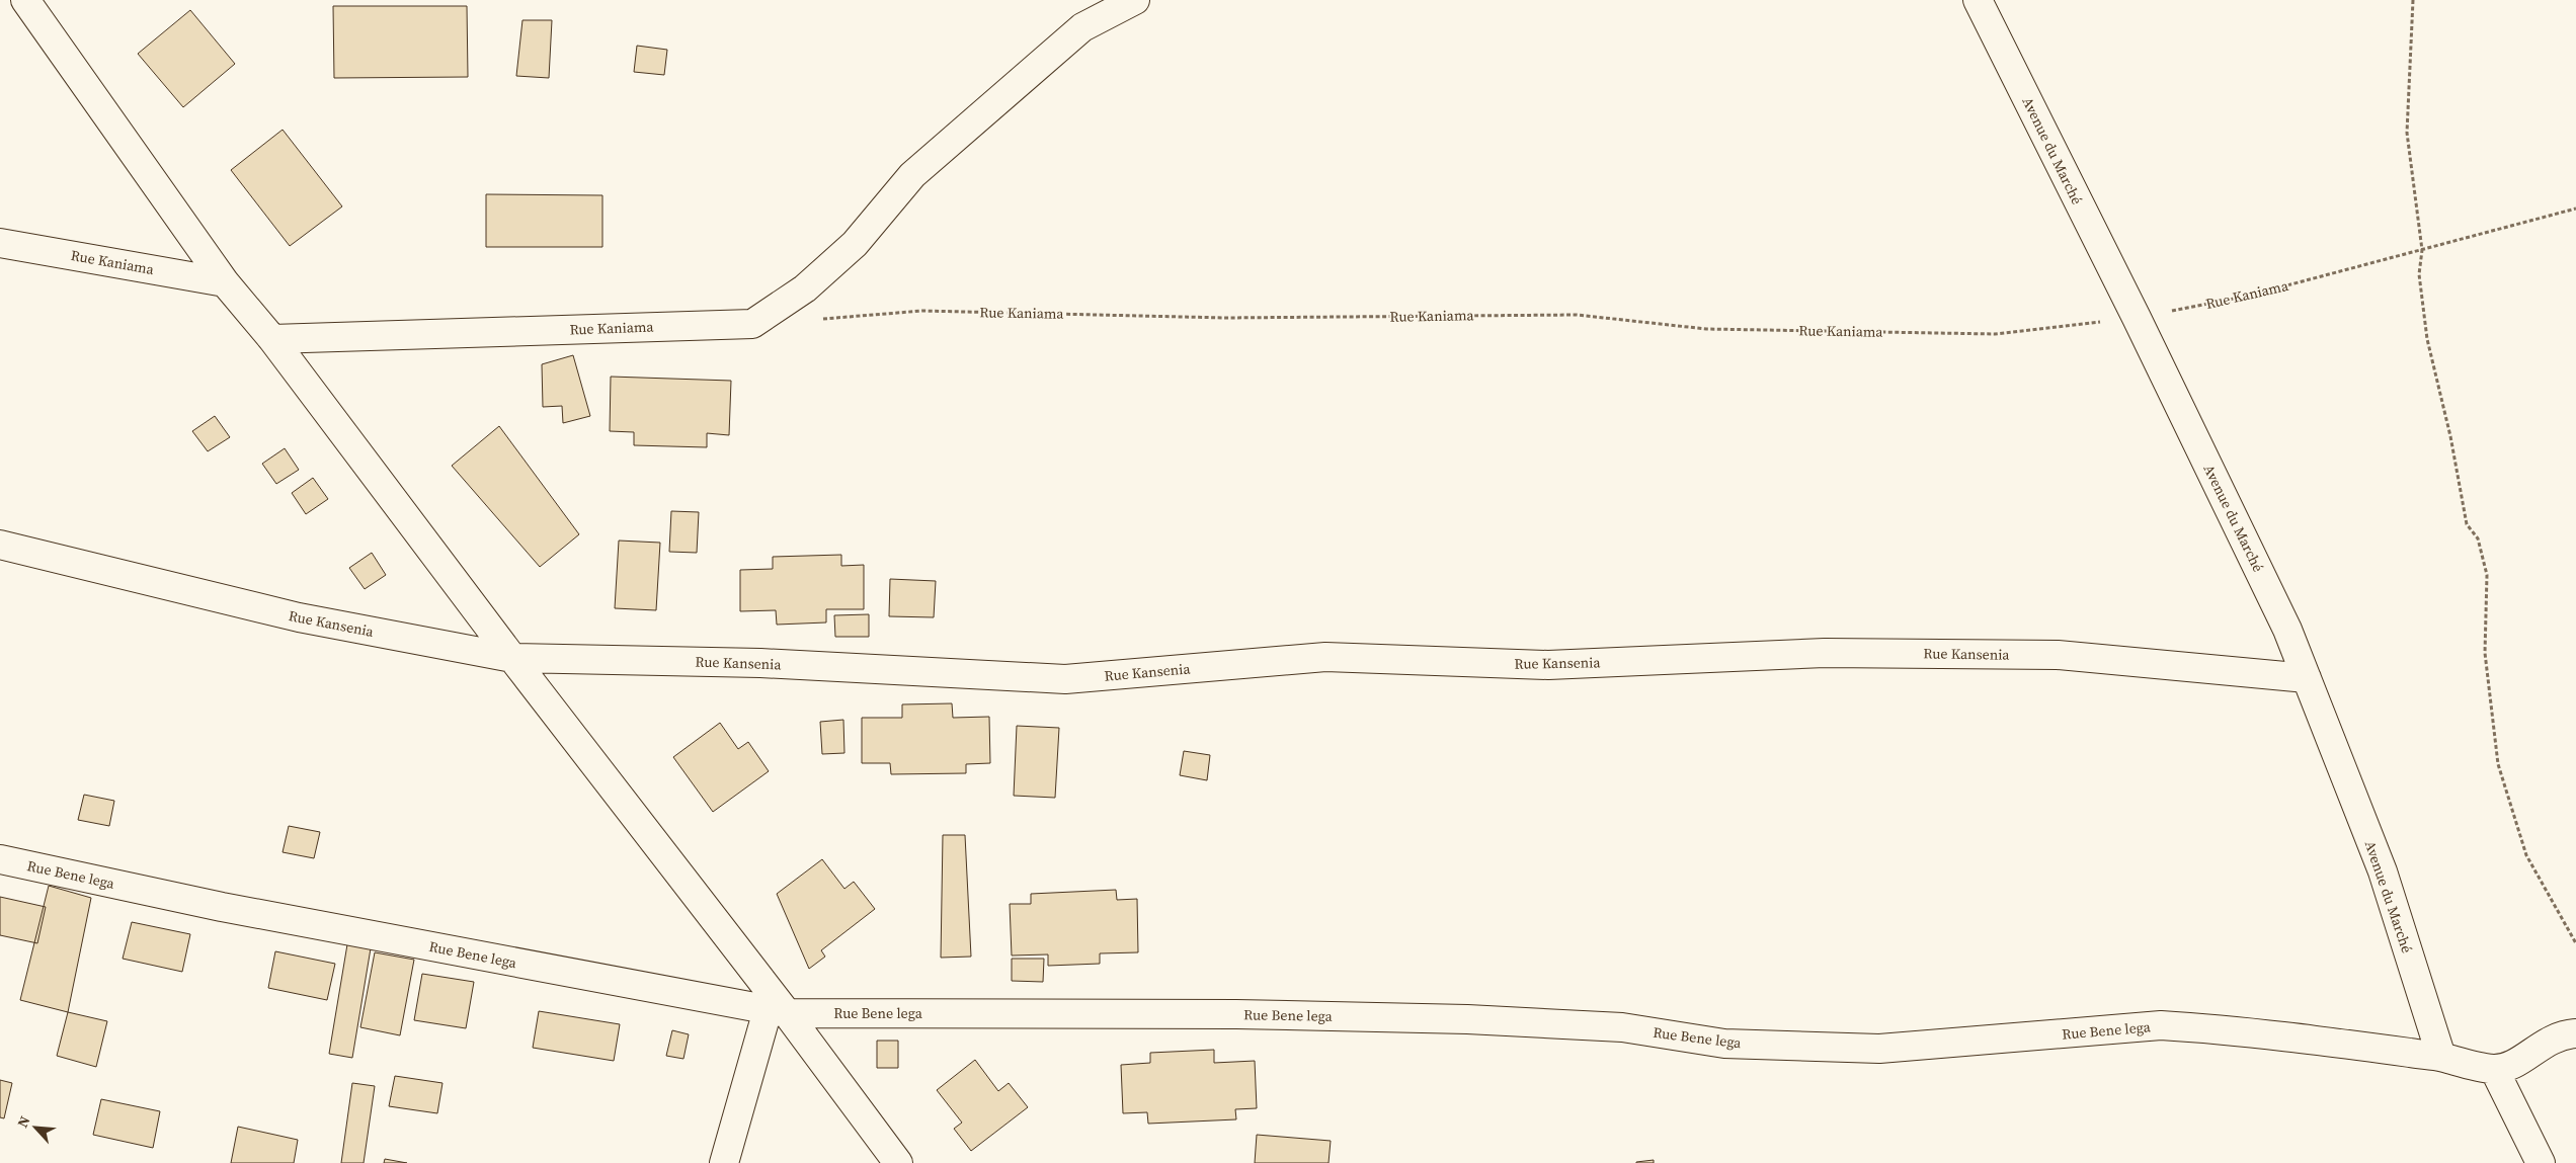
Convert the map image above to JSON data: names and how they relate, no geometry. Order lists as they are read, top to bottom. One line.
{"streets":{"street":["Avenue du Marché","Rue Kaniama","Rue Kansenia","Rue Bene lega"]},"crossings":[["Avenue du Marché","Rue Kaniama"],["Avenue du Marché","Rue Kansenia"],["Avenue du Marché","Rue Bene lega"]],"north":"top left"}
